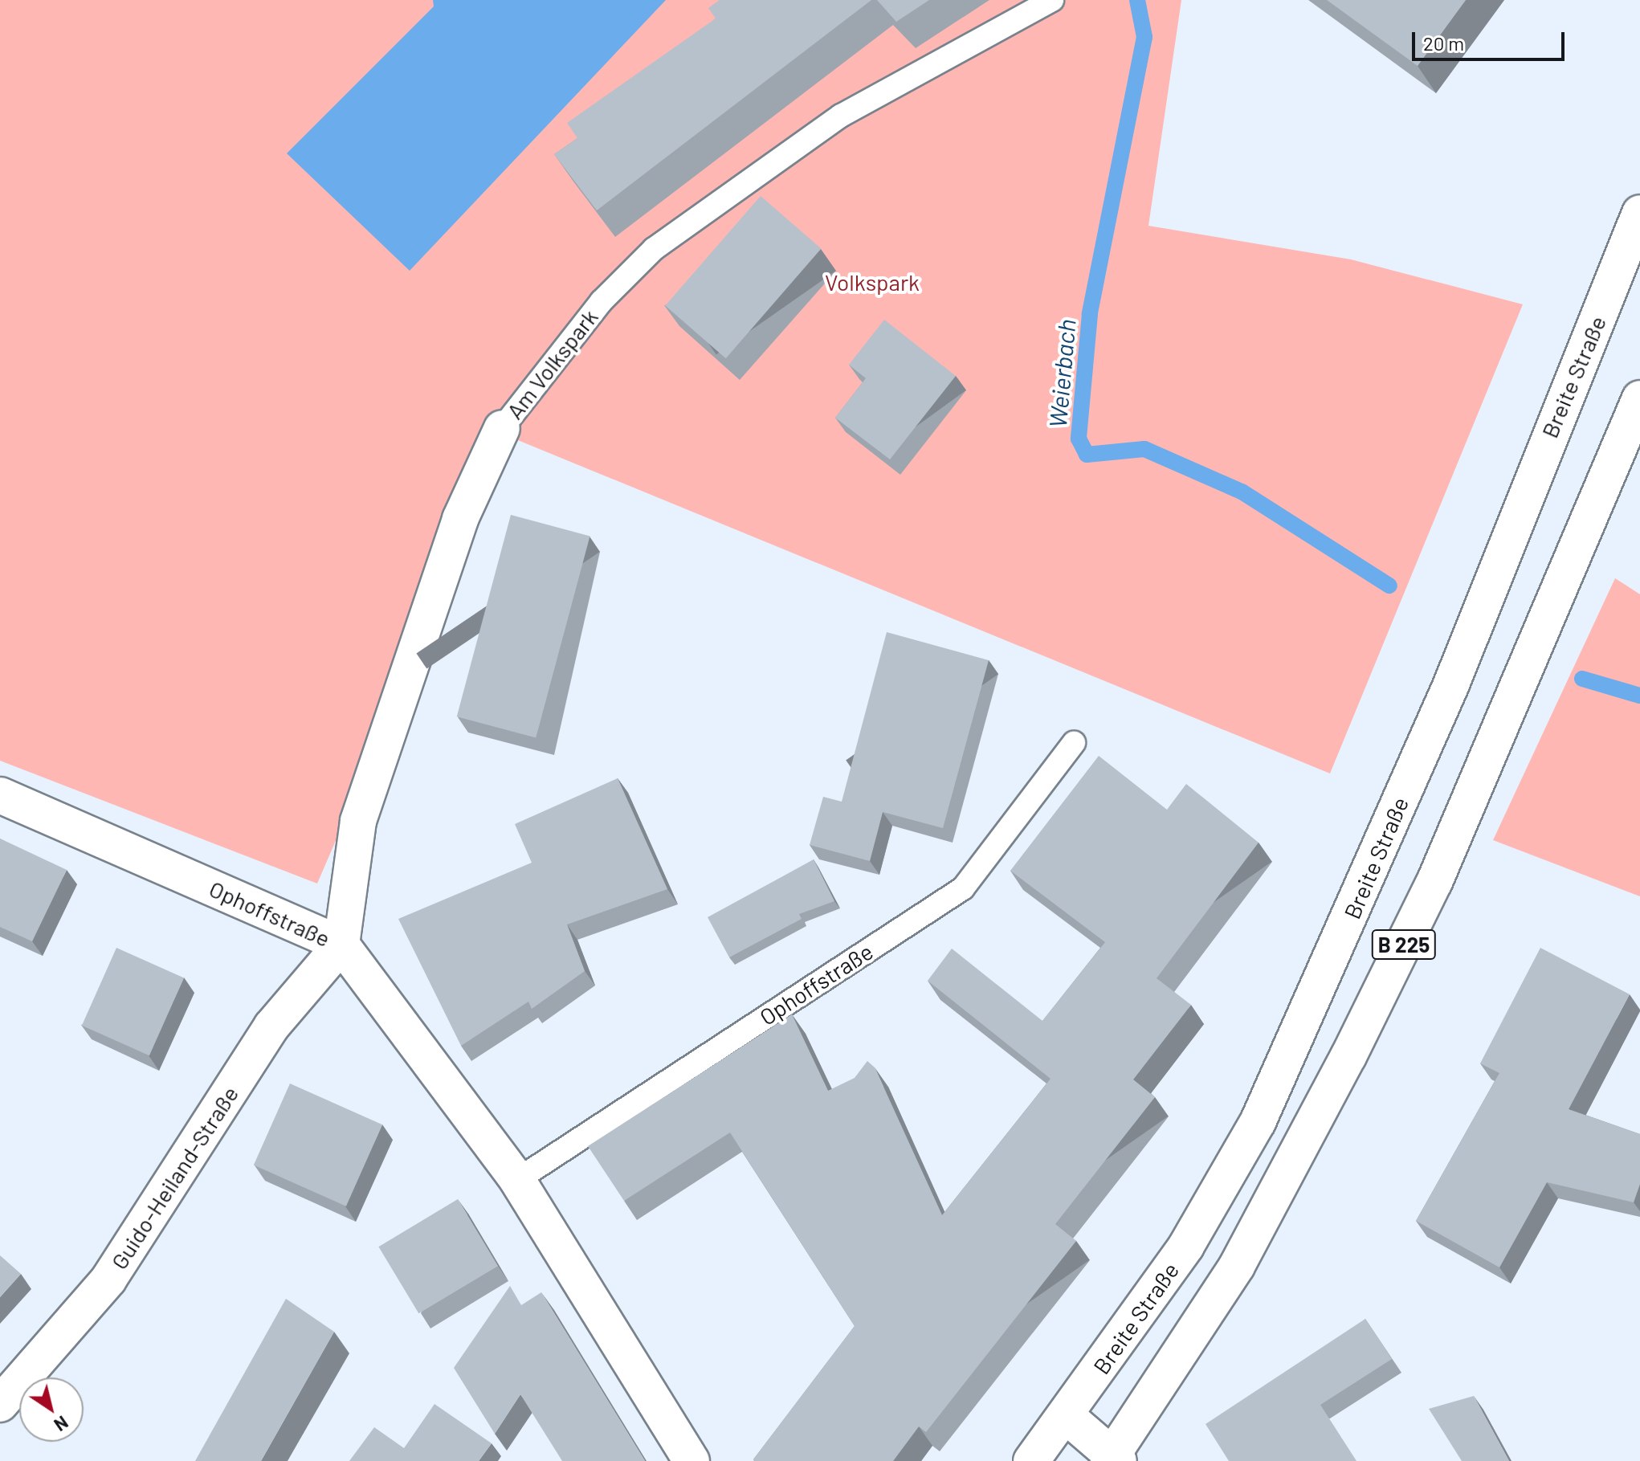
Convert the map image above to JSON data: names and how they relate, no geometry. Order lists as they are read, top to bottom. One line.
{"streets":{"main road":["Am Volkspark","Breite Straße","Ophoffstraße","B 225","Guido-Heiland-Straße"]},"crossings":[["Am Volkspark","Ophoffstraße"],["Am Volkspark","Guido-Heiland-Straße"],["Ophoffstraße","Guido-Heiland-Straße"]],"water":["Weierbach"],"parks":["Volkspark"],"scale_bar":"20 m","north":"bottom right"}
